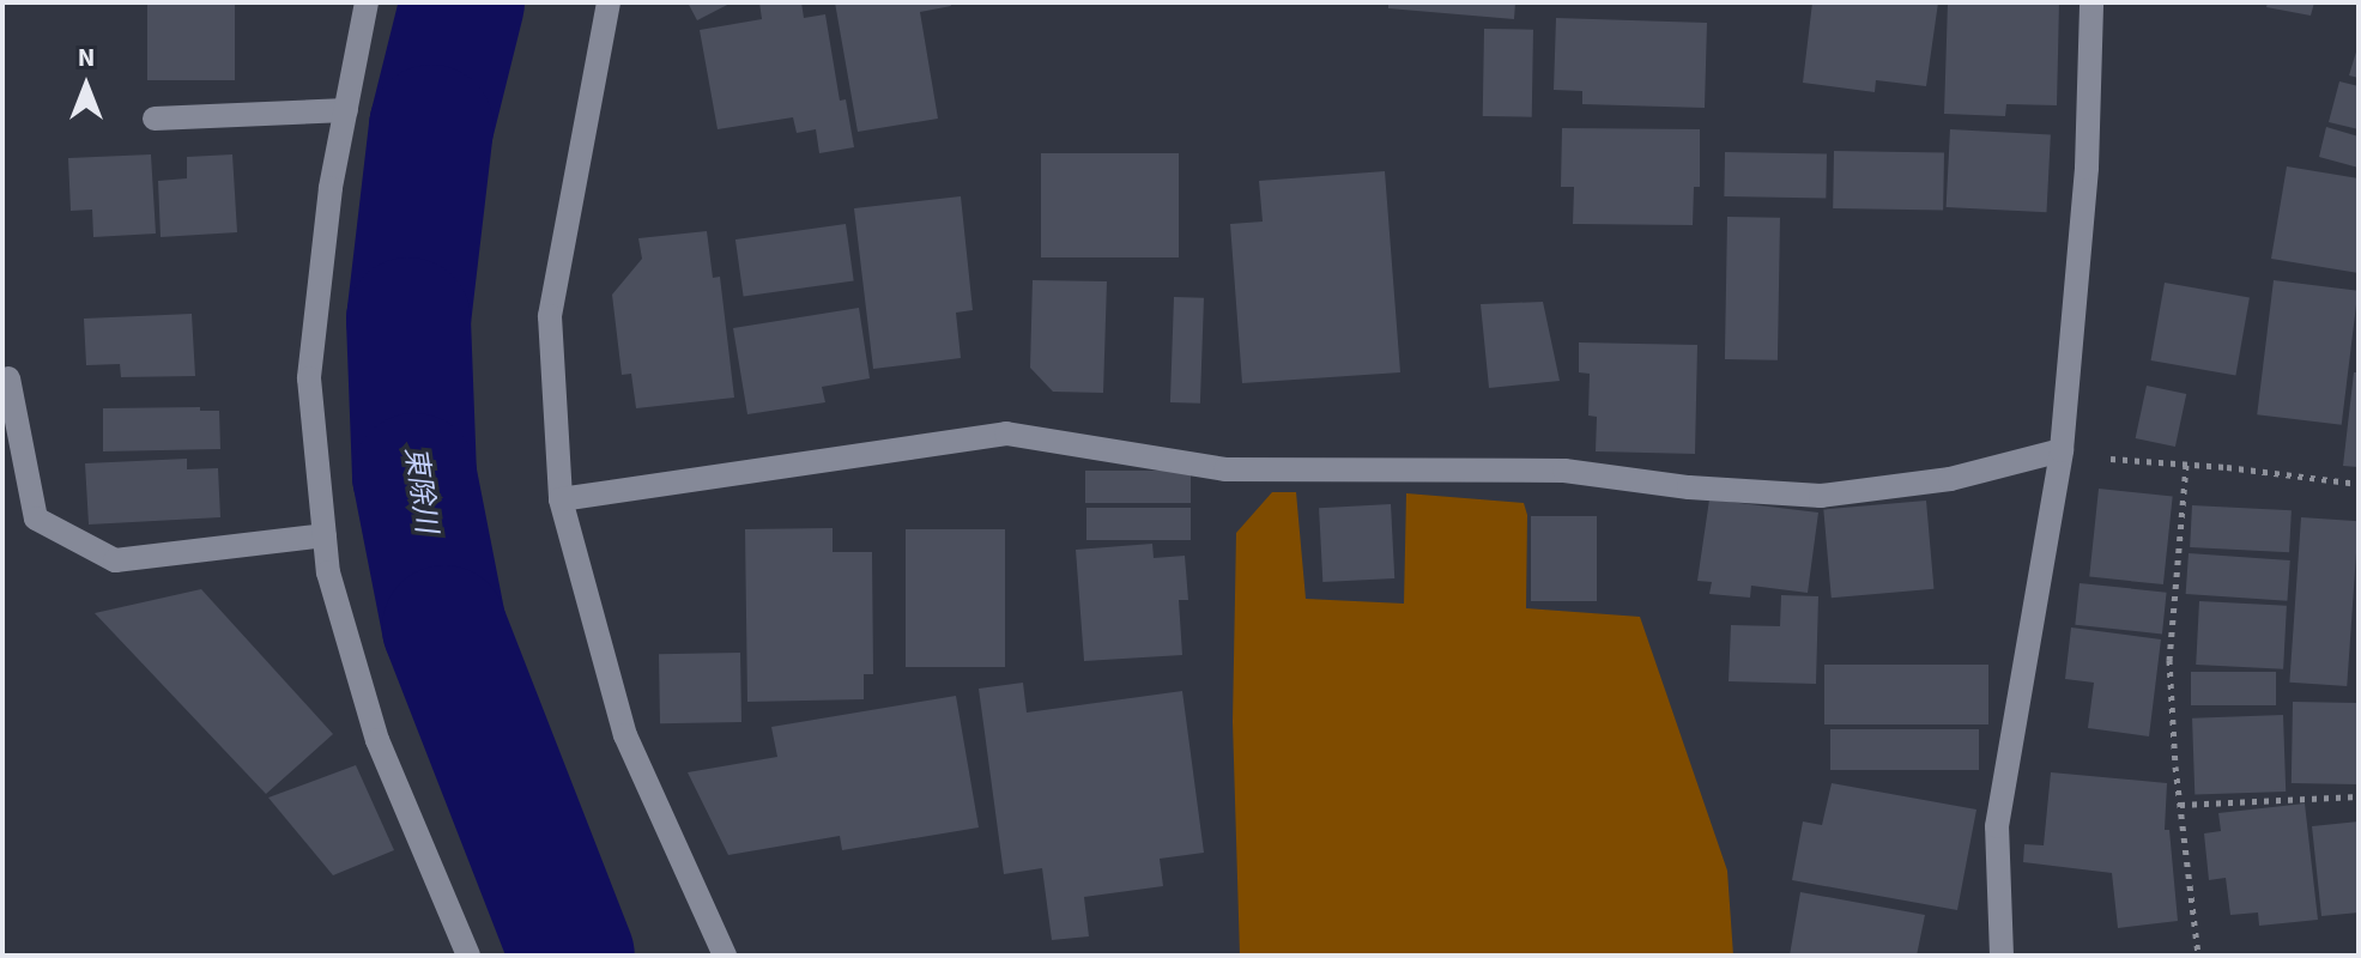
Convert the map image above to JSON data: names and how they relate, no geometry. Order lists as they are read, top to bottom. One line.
{"water":["東除川"],"north":"top"}
